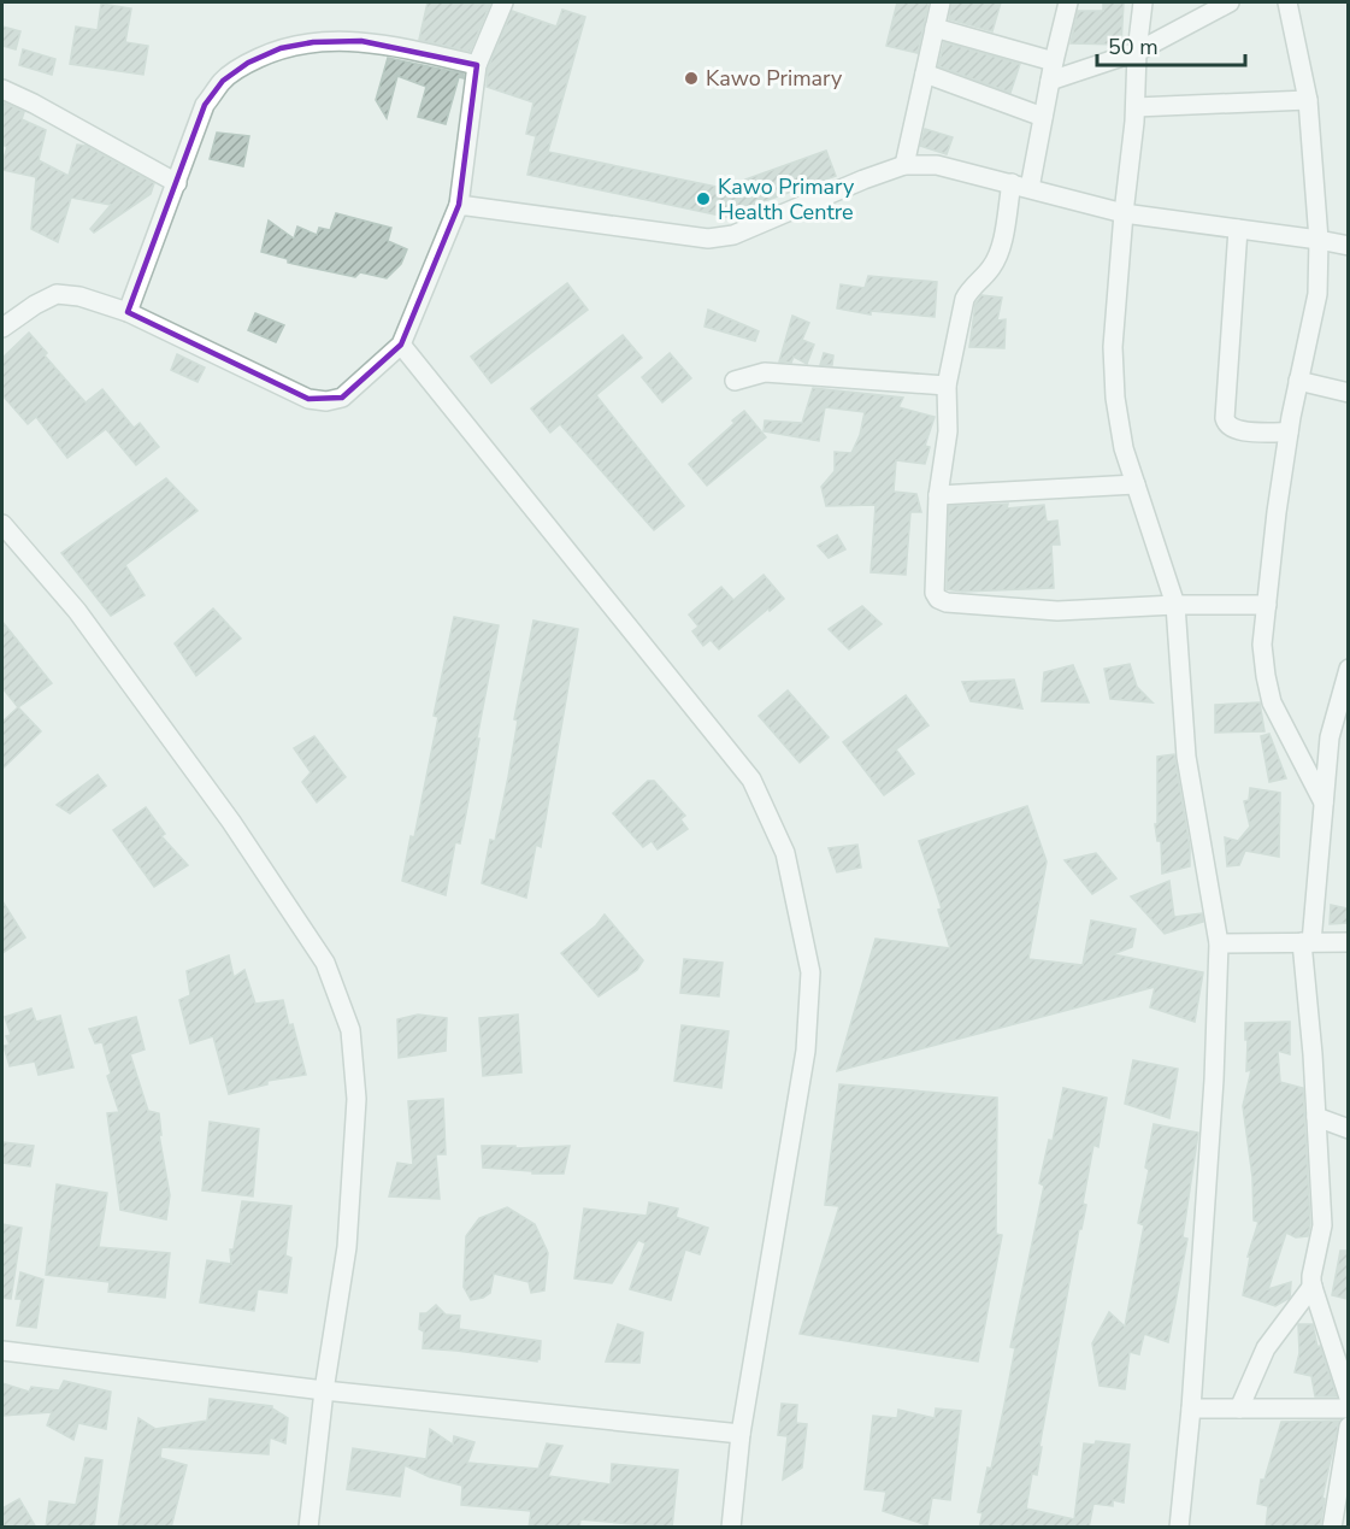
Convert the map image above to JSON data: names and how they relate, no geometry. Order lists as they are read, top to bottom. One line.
{"places":["Kawo Primary","Kawo Primary Health Centre"],"scale_bar":"50 m"}
